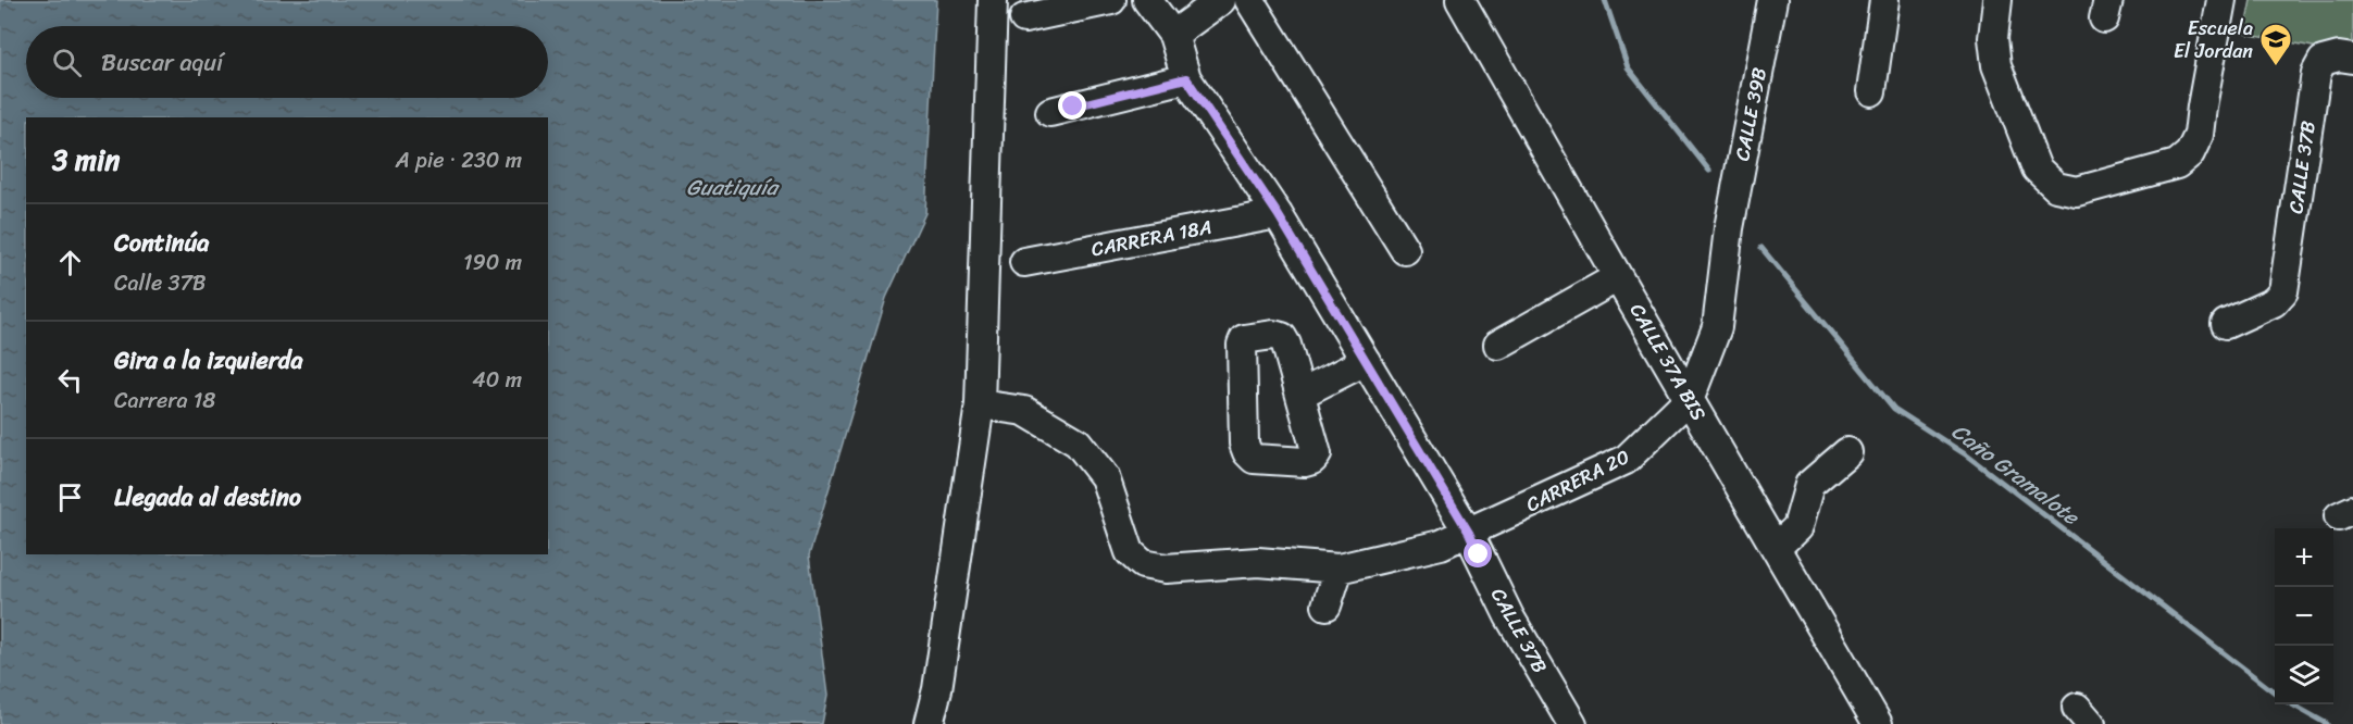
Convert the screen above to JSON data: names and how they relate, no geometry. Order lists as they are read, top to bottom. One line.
{"streets":{"street":["CALLE 39B","CALLE 37B","CARRERA 18A","CALLE 37A BIS","CARRERA 20"]},"crossings":[["CALLE 39B","CARRERA 20"],["CALLE 37B","CARRERA 18A"],["CALLE 37B","CARRERA 20"],["CALLE 37A BIS","CARRERA 20"]],"water":["Guatiquía","Caño Gramalote"],"places":{"school or university":["Escuela El Jordan"]},"page":{"search":"Buscar aquí","heading":["3 min","A pie · 230 m"],"list":[["Continúa","Calle 37B","190 m"],["Gira a la izquierda","Carrera 18","40 m"],"Llegada al destino"],"map_buttons":["+","−"]}}
